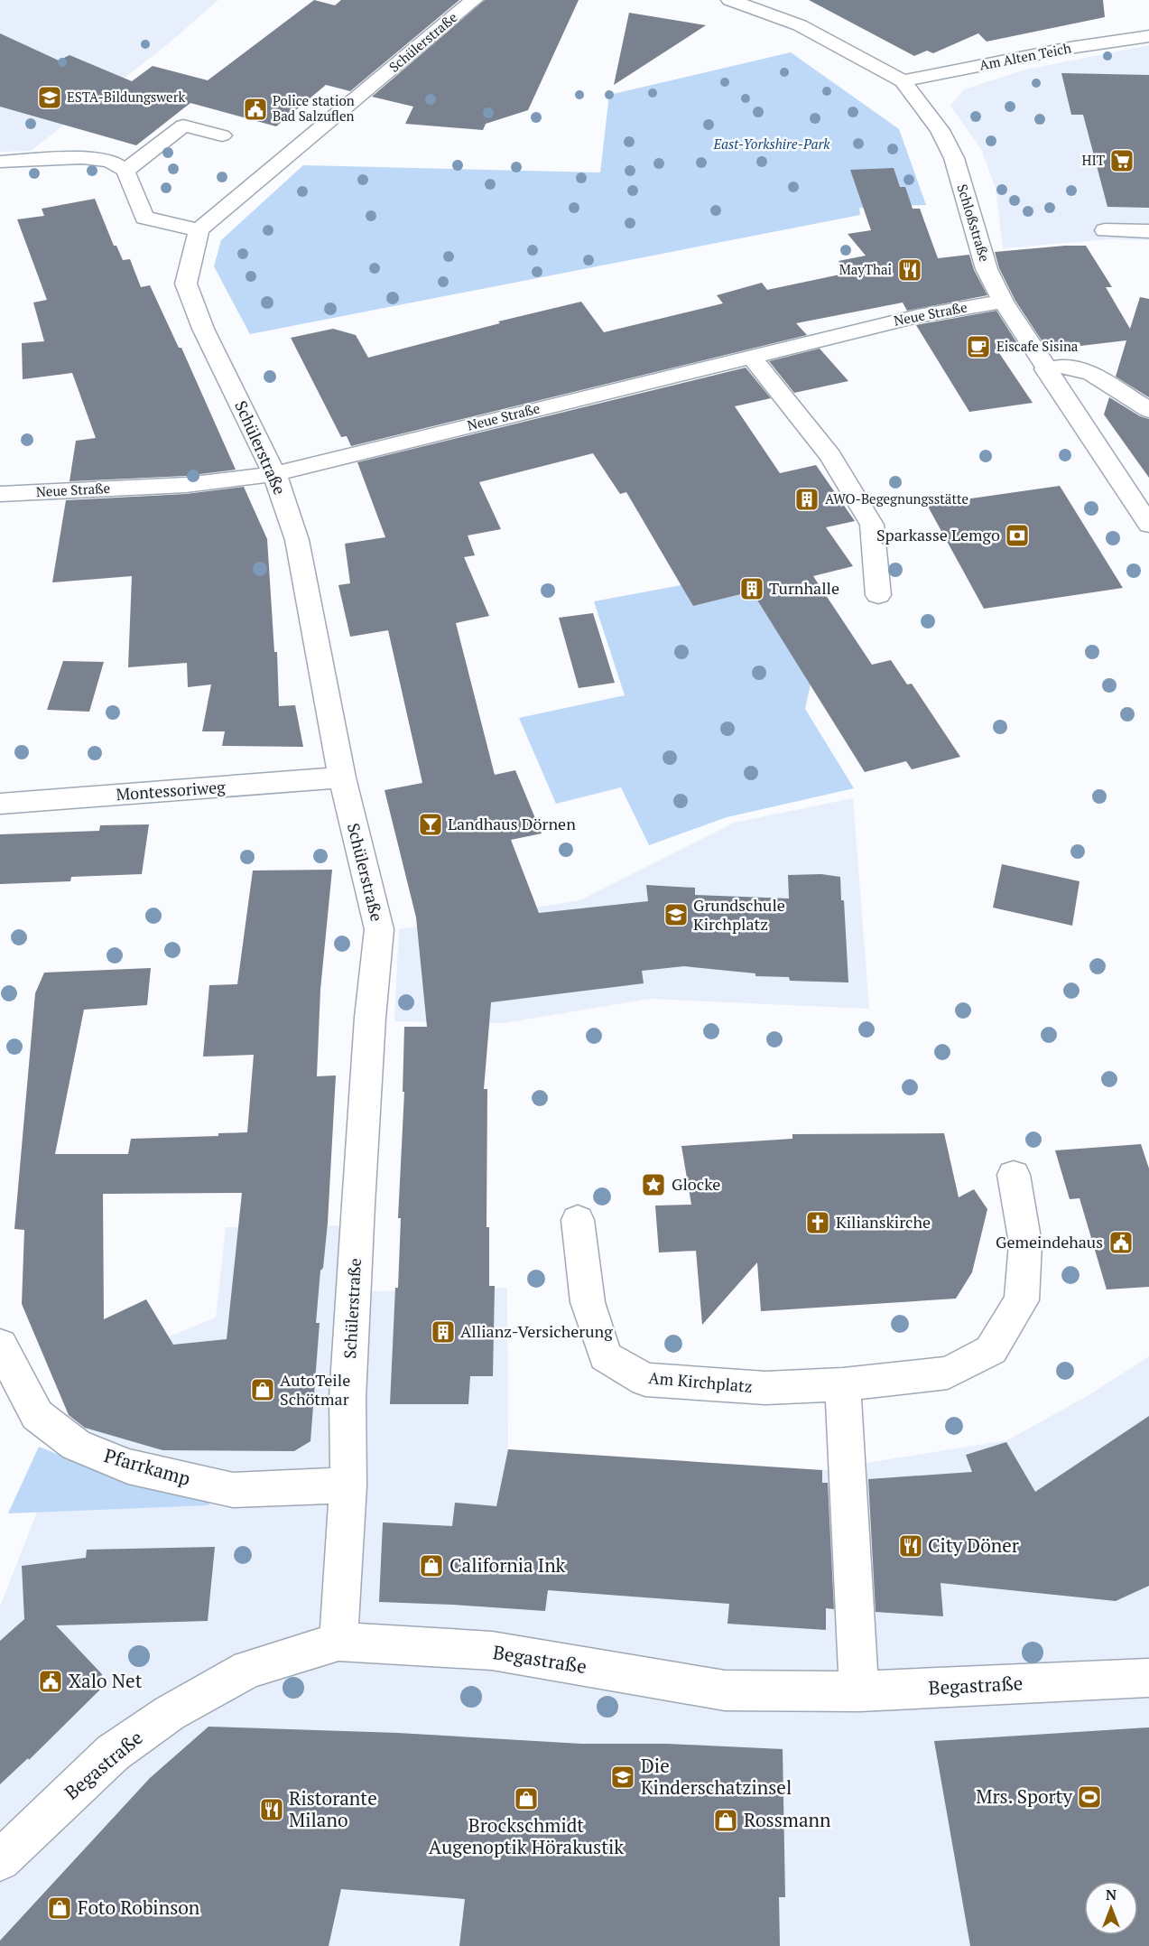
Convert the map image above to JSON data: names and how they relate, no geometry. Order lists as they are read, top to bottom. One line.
{"streets":{"street":["Schülerstraße","Am Alten Teich","Schloßstraße","Neue Straße","Montessoriweg","Am Kirchplatz","Pfarrkamp","Begastraße"]},"crossings":[["Schülerstraße","Neue Straße"],["Schülerstraße","Montessoriweg"],["Schülerstraße","Pfarrkamp"],["Schülerstraße","Begastraße"],["Am Alten Teich","Schloßstraße"],["Schloßstraße","Neue Straße"]],"parks":["East-Yorkshire-Park"],"places":{"school or university":["ESTA-Bildungswerk","Grundschule Kirchplatz","Die Kinderschatzinsel"],"public building":["Police station Bad Salzuflen","Gemeindehaus","Xalo Net"],"supermarket":["HIT"],"restaurant":["MayThai","City Döner","Ristorante Milano"],"cafe":["Eiscafe Sisina"],"building":["AWO-Begegnungsstätte","Turnhalle","Allianz-Versicherung"],"bank":["Sparkasse Lemgo"],"bar":["Landhaus Dörnen"],"place":["Glocke"],"church":["Kilianskirche"],"shop":["AutoTeile Schötmar","California Ink","Brockschmidt Augenoptik Hörakustik","Rossmann","Foto Robinson"],"sports":["Mrs. Sporty"]},"north":"top"}
